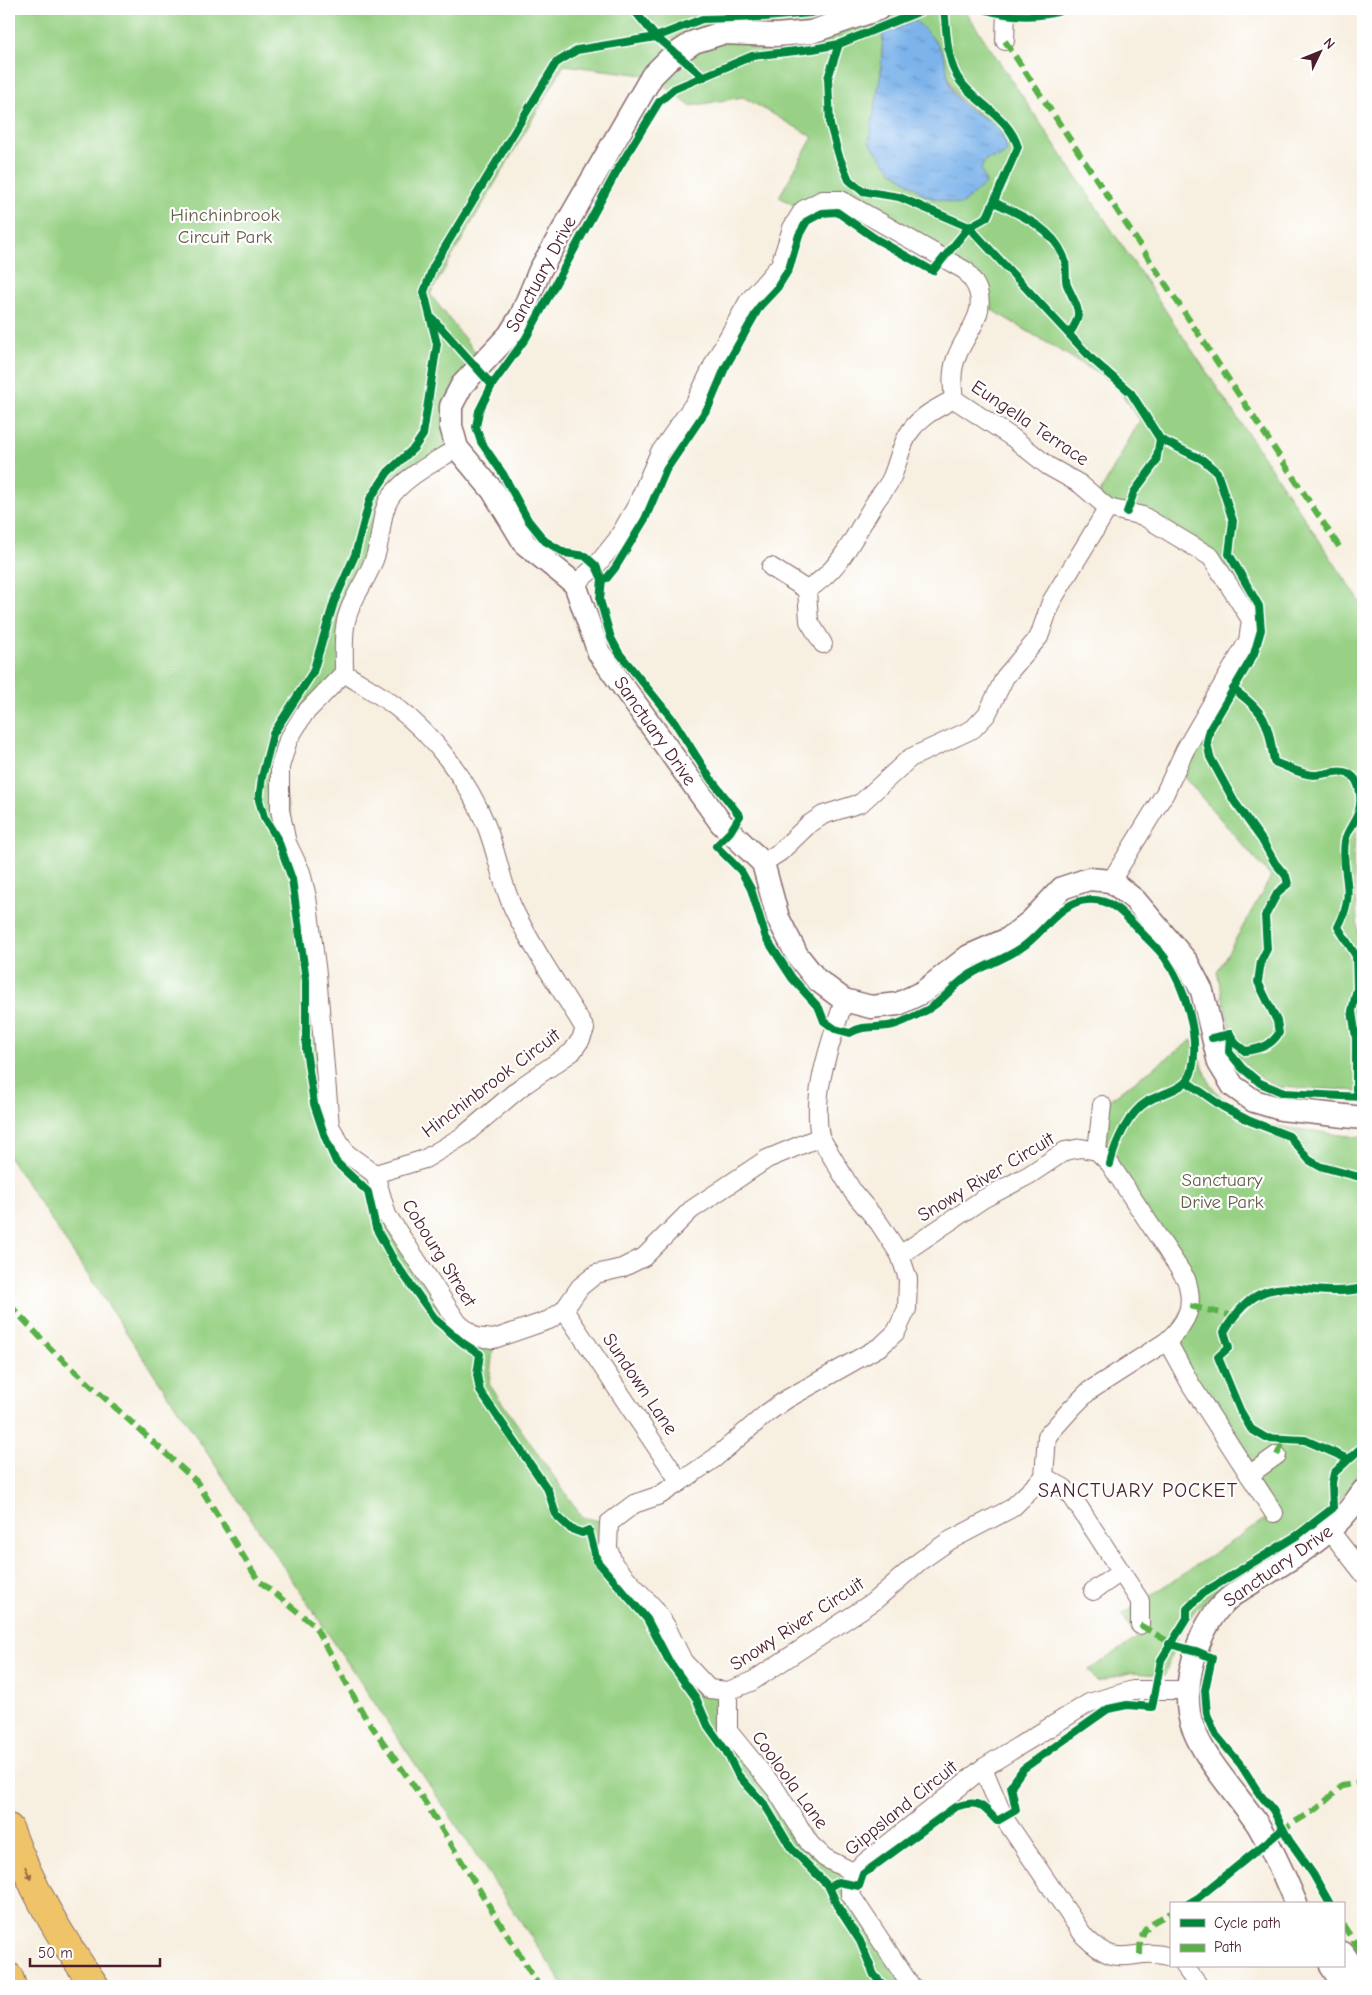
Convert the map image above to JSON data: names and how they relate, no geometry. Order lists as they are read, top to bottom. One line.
{"streets":{"street":["Sanctuary Drive","Eungella Terrace","Hinchinbrook Circuit","Snowy River Circuit","Cobourg Street","Sundown Lane","Cooloola Lane","Gippsland Circuit"]},"crossings":[["Sanctuary Drive","Eungella Terrace"],["Sanctuary Drive","Gippsland Circuit"],["Hinchinbrook Circuit","Cobourg Street"],["Snowy River Circuit","Cobourg Street"],["Snowy River Circuit","Sundown Lane"],["Snowy River Circuit","Cooloola Lane"],["Cobourg Street","Sundown Lane"],["Cooloola Lane","Gippsland Circuit"]],"districts":["SANCTUARY POCKET"],"parks":["Hinchinbrook Circuit Park","Sanctuary Drive Park"],"legend":["Cycle path","Path"],"scale_bar":"50 m","north":"top right"}
